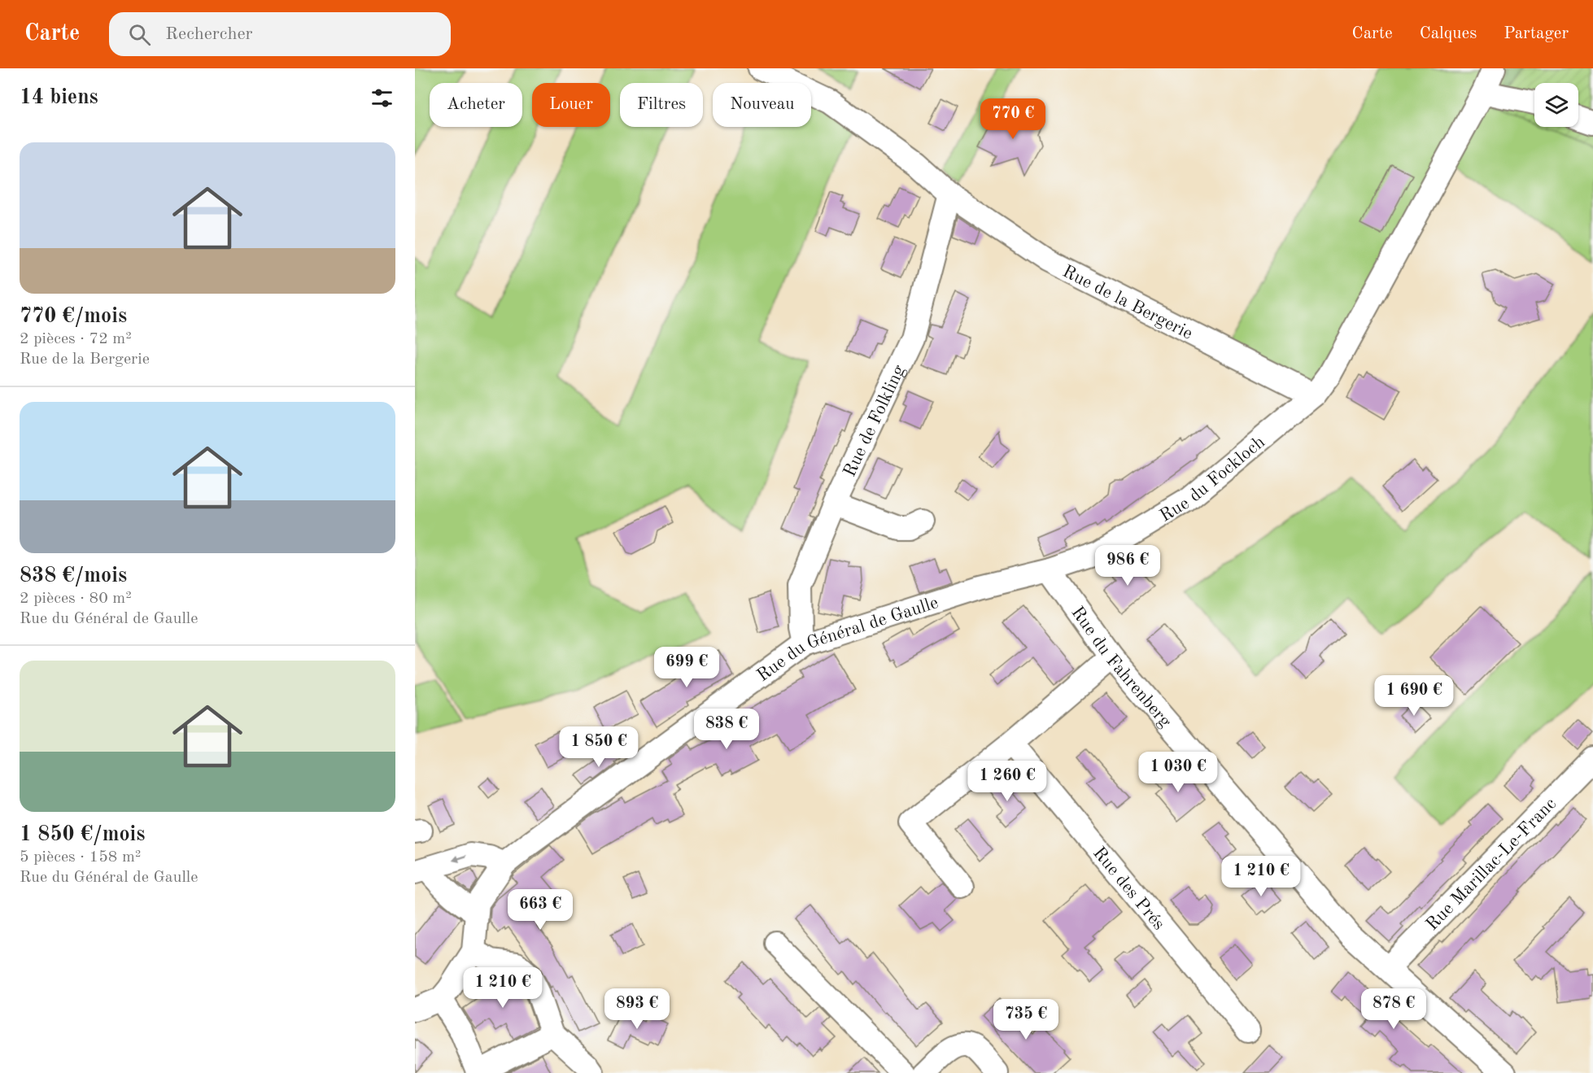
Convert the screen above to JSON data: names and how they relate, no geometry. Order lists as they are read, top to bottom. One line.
{"streets":{"street":["Rue de la Bergerie","Rue de Folkling","Rue du Fockloch","Rue du Général de Gaulle","Rue du Fahrenberg","Rue Marillac-Le-Franc","Rue des Prés"]},"crossings":[["Rue de la Bergerie","Rue de Folkling"],["Rue de la Bergerie","Rue du Fockloch"],["Rue de Folkling","Rue du Général de Gaulle"],["Rue du Fockloch","Rue du Général de Gaulle"],["Rue du Fockloch","Rue du Fahrenberg"],["Rue du Général de Gaulle","Rue du Fahrenberg"],["Rue du Fahrenberg","Rue Marillac-Le-Franc"]],"page":{"header":"Carte","search":"Rechercher","nav":["Carte","Calques","Partager"],"heading":"14 biens","chip":["Acheter","Louer","Filtres","Nouveau"],"price":["770 €","986 €","699 €","1 690 €","838 €","1 850 €","1 030 €","1 260 €","1 210 €","663 €","1 210 €","893 €","878 €","735 €"],"list":[{"name":"770 €/mois","note":"2 pièces · 72 m² · Rue de la Bergerie"},{"name":"838 €/mois","note":"2 pièces · 80 m² · Rue du Général de Gaulle"},{"name":"1 850 €/mois","note":"5 pièces · 158 m² · Rue du Général de Gaulle"}]}}
